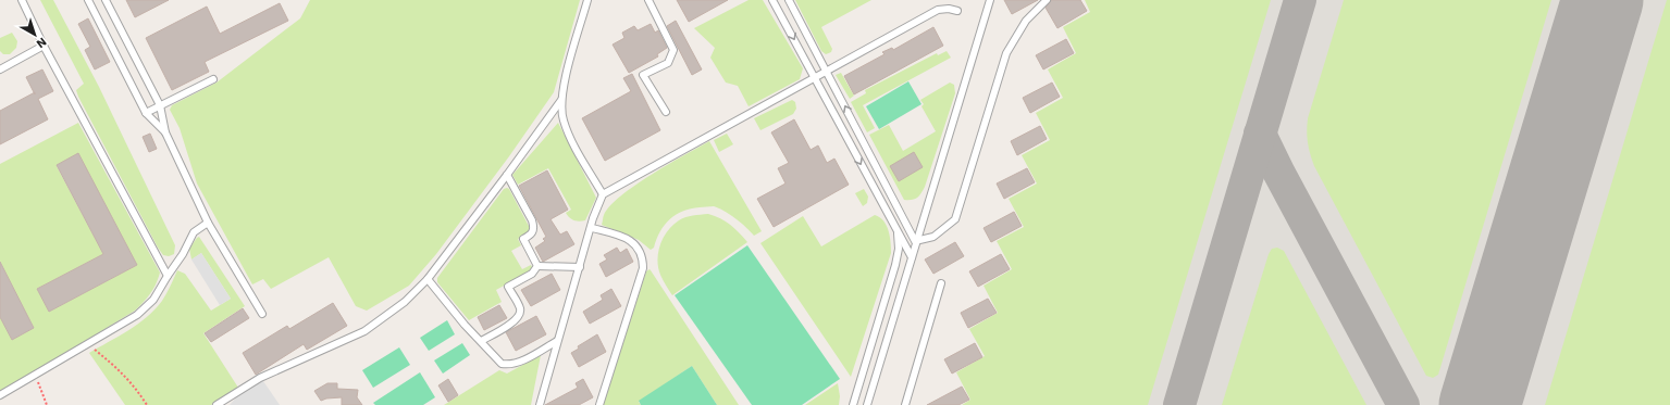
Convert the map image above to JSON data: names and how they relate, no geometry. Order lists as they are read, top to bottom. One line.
{"north":"bottom right"}
